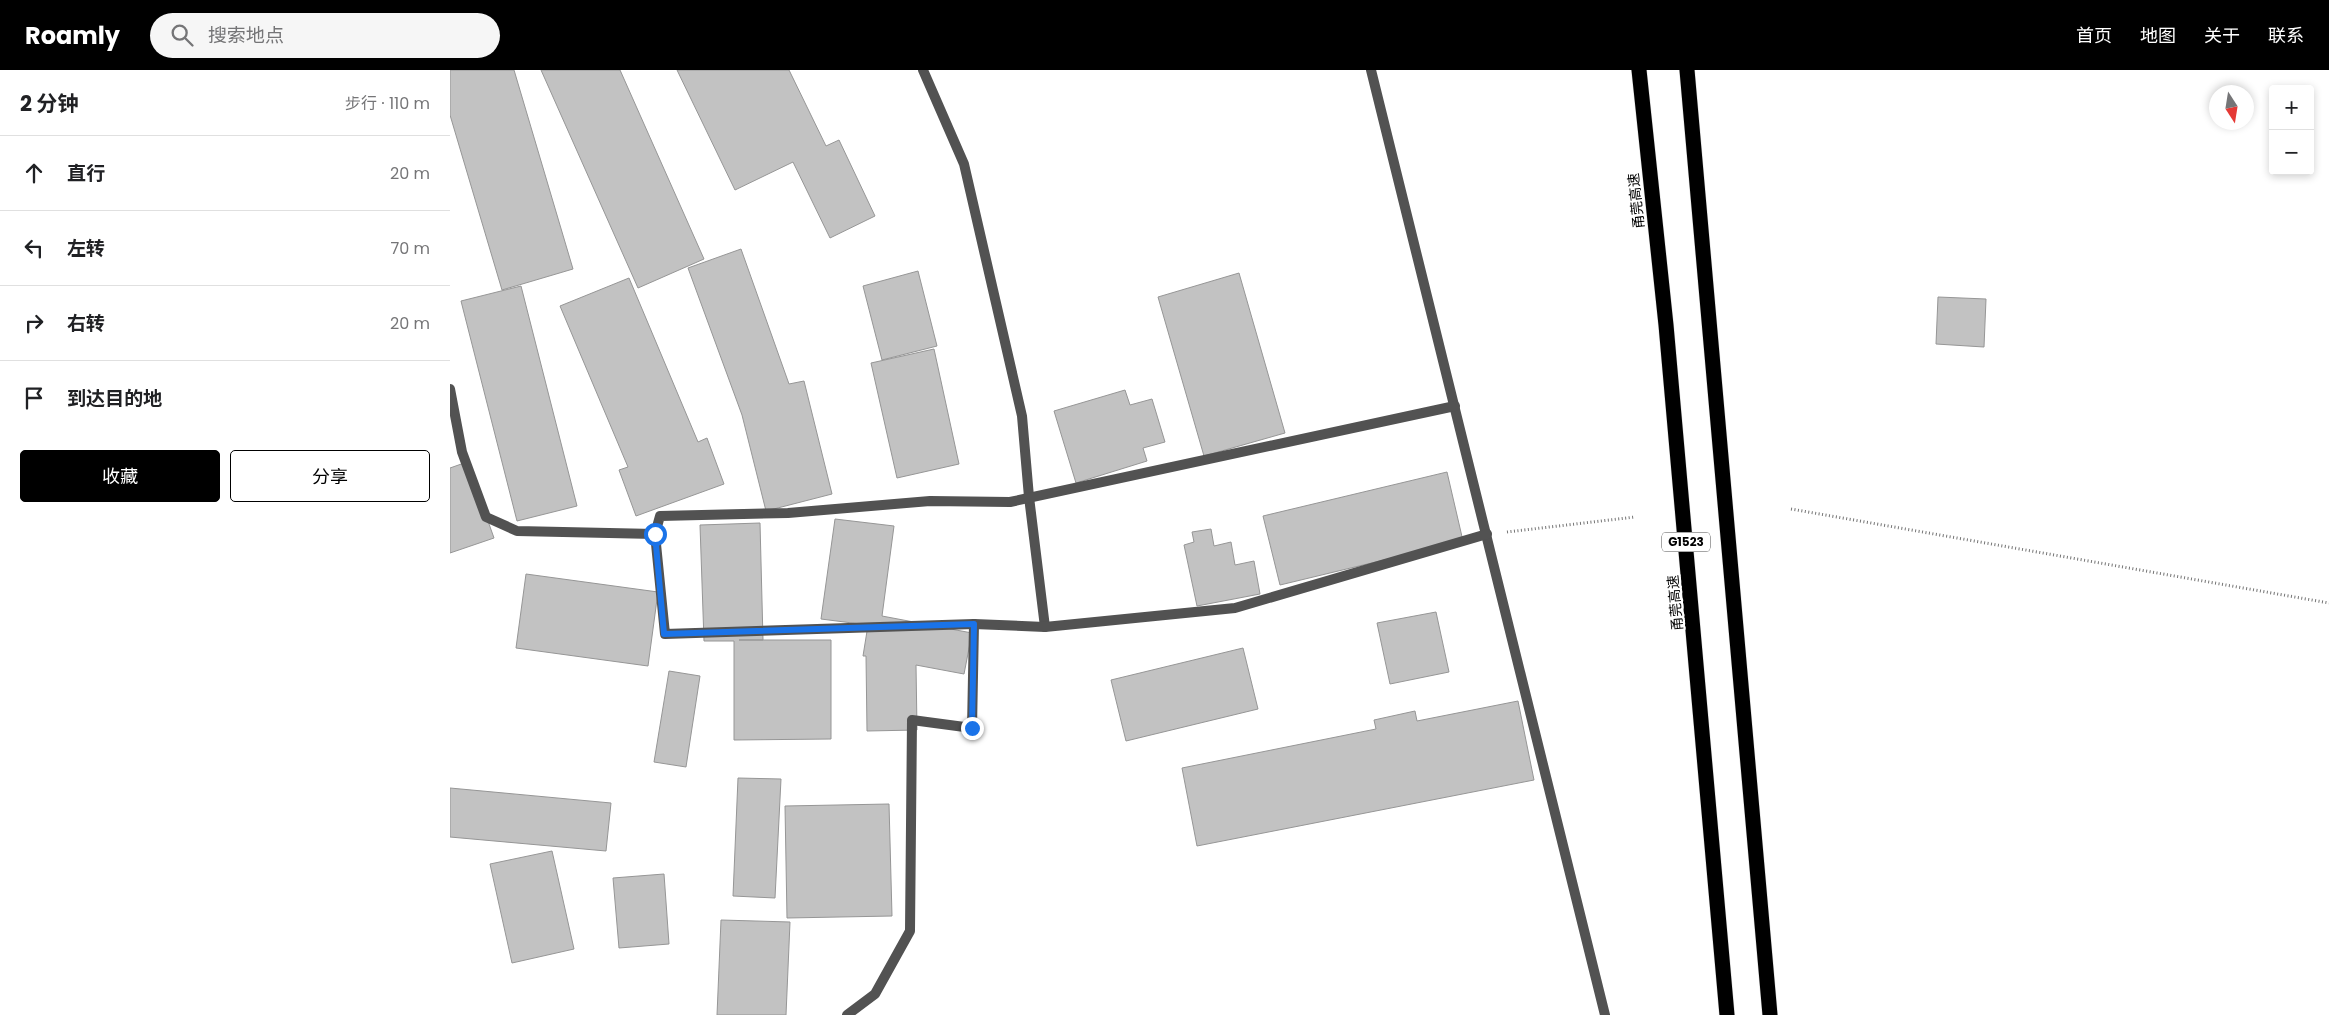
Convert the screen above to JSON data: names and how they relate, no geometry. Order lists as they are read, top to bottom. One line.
{"streets":{"highway":["甬莞高速","G1523"]},"north":"bottom","page":{"header":"Roamly","search":"搜索地点","nav":["首页","地图","关于","联系"],"heading":["2 分钟","步行 · 110 m"],"map_buttons":["+","−"],"list":[["直行","20 m"],["左转","70 m"],["右转","20 m"],"到达目的地"],"buttons":["收藏","分享"]}}
